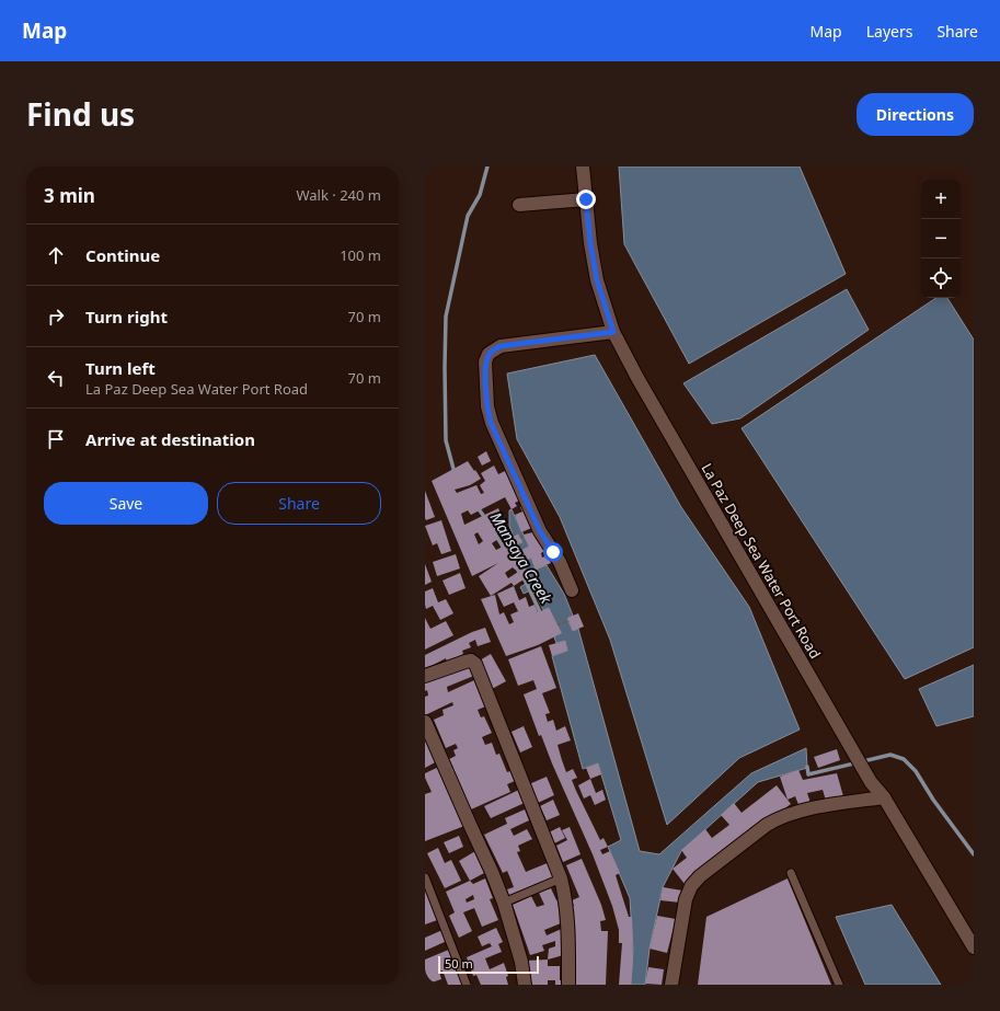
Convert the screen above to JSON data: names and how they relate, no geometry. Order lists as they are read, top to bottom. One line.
{"streets":{"street":["La Paz Deep Sea Water Port Road"]},"water":["Mansaya Creek"],"scale_bar":"50 m","page":{"header":"Map","nav":["Map","Layers","Share"],"title":"Find us","buttons":["Directions",["Save","Share"]],"heading":["3 min","Walk · 240 m"],"map_buttons":["+","−"],"list":[["Continue","100 m"],["Turn right","70 m"],["Turn left","La Paz Deep Sea Water Port Road","70 m"],"Arrive at destination"],"scale":"50 m"}}
